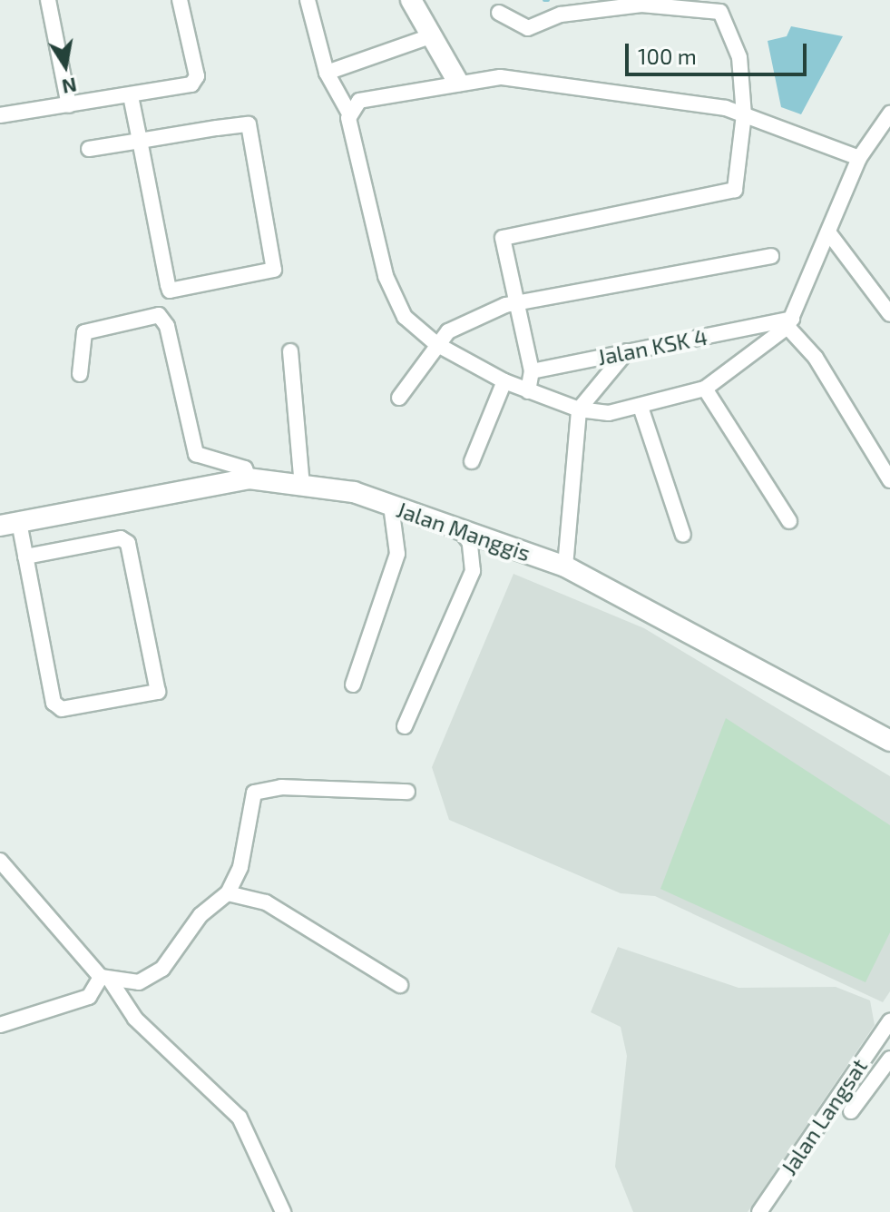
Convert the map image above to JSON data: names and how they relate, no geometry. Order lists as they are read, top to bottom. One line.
{"streets":{"street":["Jalan KSK 4","Jalan Manggis","Jalan Langsat"]},"scale_bar":"100 m","north":"bottom"}
